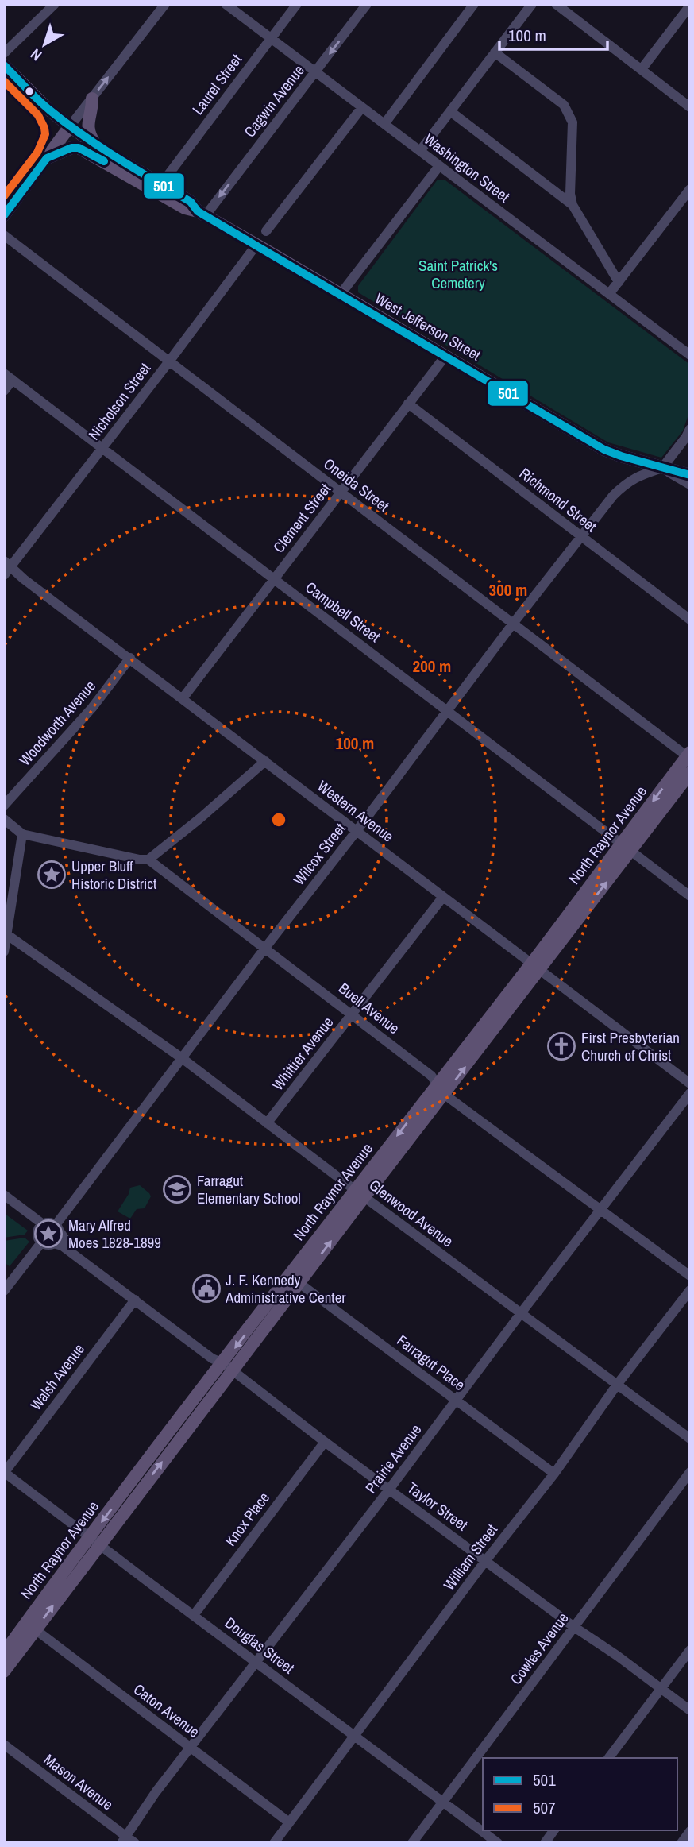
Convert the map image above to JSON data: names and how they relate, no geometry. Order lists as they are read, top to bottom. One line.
{"streets":{"main road":["West Jefferson Street","North Raynor Avenue"],"street":["Laurel Street","Cagwin Avenue","Washington Street","Nicholson Street","Oneida Street","Richmond Street","Clement Street","Campbell Street","Woodworth Avenue","Western Avenue","Wilcox Street","Buell Avenue","Whittier Avenue","Glenwood Avenue","Farragut Place","Walsh Avenue","Prairie Avenue","Taylor Street","Knox Place","William Street","Douglas Street","Cowles Avenue","Caton Avenue","Mason Avenue"]},"crossings":[["Laurel Street","Washington Street"],["Laurel Street","West Jefferson Street"],["Cagwin Avenue","Washington Street"],["Cagwin Avenue","West Jefferson Street"],["West Jefferson Street","Nicholson Street"],["West Jefferson Street","Clement Street"],["West Jefferson Street","Wilcox Street"],["Nicholson Street","Oneida Street"],["Nicholson Street","Campbell Street"],["Nicholson Street","Western Avenue"],["Oneida Street","Clement Street"],["Oneida Street","North Raynor Avenue"],["Oneida Street","Wilcox Street"],["Richmond Street","Clement Street"],["Richmond Street","Wilcox Street"],["Clement Street","Campbell Street"],["Clement Street","Western Avenue"],["Campbell Street","North Raynor Avenue"],["Campbell Street","Wilcox Street"],["Woodworth Avenue","Western Avenue"],["Western Avenue","North Raynor Avenue"],["Western Avenue","Wilcox Street"],["Western Avenue","Whittier Avenue"],["North Raynor Avenue","Buell Avenue"],["North Raynor Avenue","Glenwood Avenue"],["North Raynor Avenue","Farragut Place"],["North Raynor Avenue","Taylor Street"],["North Raynor Avenue","Douglas Street"],["North Raynor Avenue","Caton Avenue"],["Wilcox Street","Buell Avenue"],["Wilcox Street","Glenwood Avenue"],["Wilcox Street","Taylor Street"],["Buell Avenue","Whittier Avenue"],["Buell Avenue","Prairie Avenue"],["Whittier Avenue","Glenwood Avenue"],["Glenwood Avenue","Prairie Avenue"],["Glenwood Avenue","William Street"],["Farragut Place","Prairie Avenue"],["Farragut Place","William Street"],["Walsh Avenue","Taylor Street"],["Walsh Avenue","Douglas Street"],["Prairie Avenue","Taylor Street"],["Prairie Avenue","Douglas Street"],["Prairie Avenue","Caton Avenue"],["Prairie Avenue","Mason Avenue"],["Taylor Street","Knox Place"],["Taylor Street","William Street"],["Taylor Street","Cowles Avenue"],["Knox Place","Douglas Street"],["William Street","Douglas Street"],["William Street","Caton Avenue"],["Douglas Street","Cowles Avenue"]],"parks":["Saint Patrick's Cemetery"],"places":{"place":["Upper Bluff Historic District","Mary Alfred Moes 1828-1899"],"church":["First Presbyterian Church of Christ"],"school or university":["Farragut Elementary School"],"public building":["J. F. Kennedy Administrative Center"]},"lines":["transit line 501","transit line 507"],"legend":["501","507"],"scale_bar":"100 m","north":"bottom left","rings":["300 m","200 m","100 m"]}
